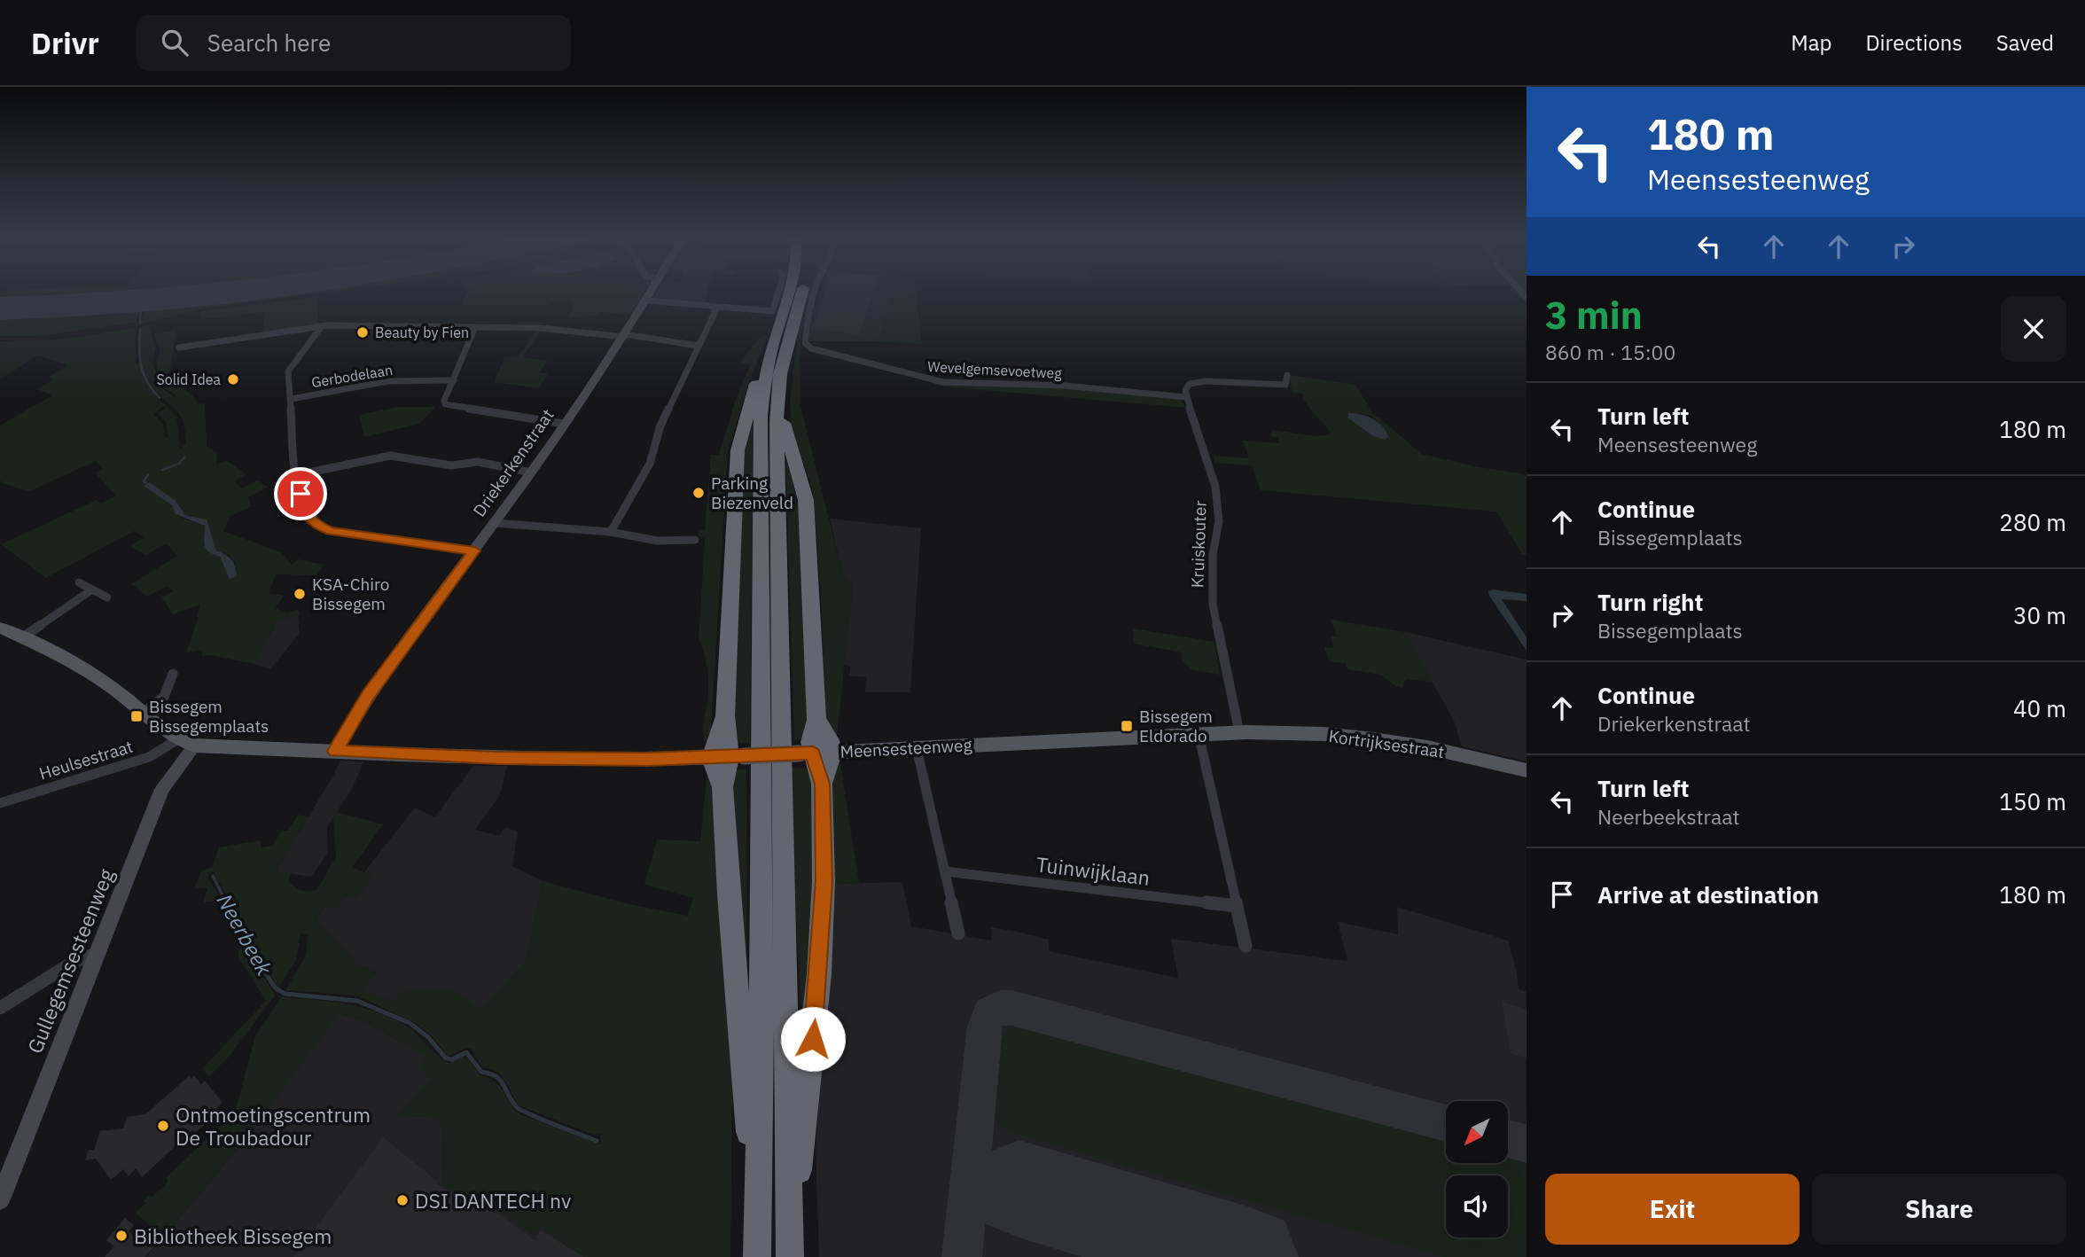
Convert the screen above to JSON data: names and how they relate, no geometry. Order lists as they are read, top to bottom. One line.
{"streets":{"main road":["Kortrijksestraat","Meensesteenweg"],"street":["Wevelgemsevoetweg","Gerbodelaan","Driekerkenstraat","Kruiskouter","Heulsestraat","Tuinwijklaan","Gullegemsesteenweg"]},"crossings":[["Wevelgemsevoetweg","Kruiskouter"],["Driekerkenstraat","Meensesteenweg"],["Kruiskouter","Kortrijksestraat"],["Kruiskouter","Meensesteenweg"],["Kortrijksestraat","Meensesteenweg"]],"water":["Neerbeek"],"places":{"other":["Beauty by Fien","Solid Idea","Parking Biezenveld","KSA-Chiro Bissegem","Ontmoetingscentrum De Troubadour","DSI DANTECH nv","Bibliotheek Bissegem"],"transit":["Bissegem Bissegemplaats","Bissegem Eldorado"]},"north":"bottom left","page":{"header":"Drivr","search":"Search here","nav":["Map","Directions","Saved"],"turn":["180 m","Meensesteenweg"],"heading":["3 min","860 m · 15:00"],"list":[{"name":"Turn left","note":"Meensesteenweg","value":"180 m"},{"name":"Continue","note":"Bissegemplaats","value":"280 m"},{"name":"Turn right","note":"Bissegemplaats","value":"30 m"},{"name":"Continue","note":"Driekerkenstraat","value":"40 m"},{"name":"Turn left","note":"Neerbeekstraat","value":"150 m"},{"name":"Arrive at destination","value":"180 m"}],"buttons":["Exit","Share"]}}
